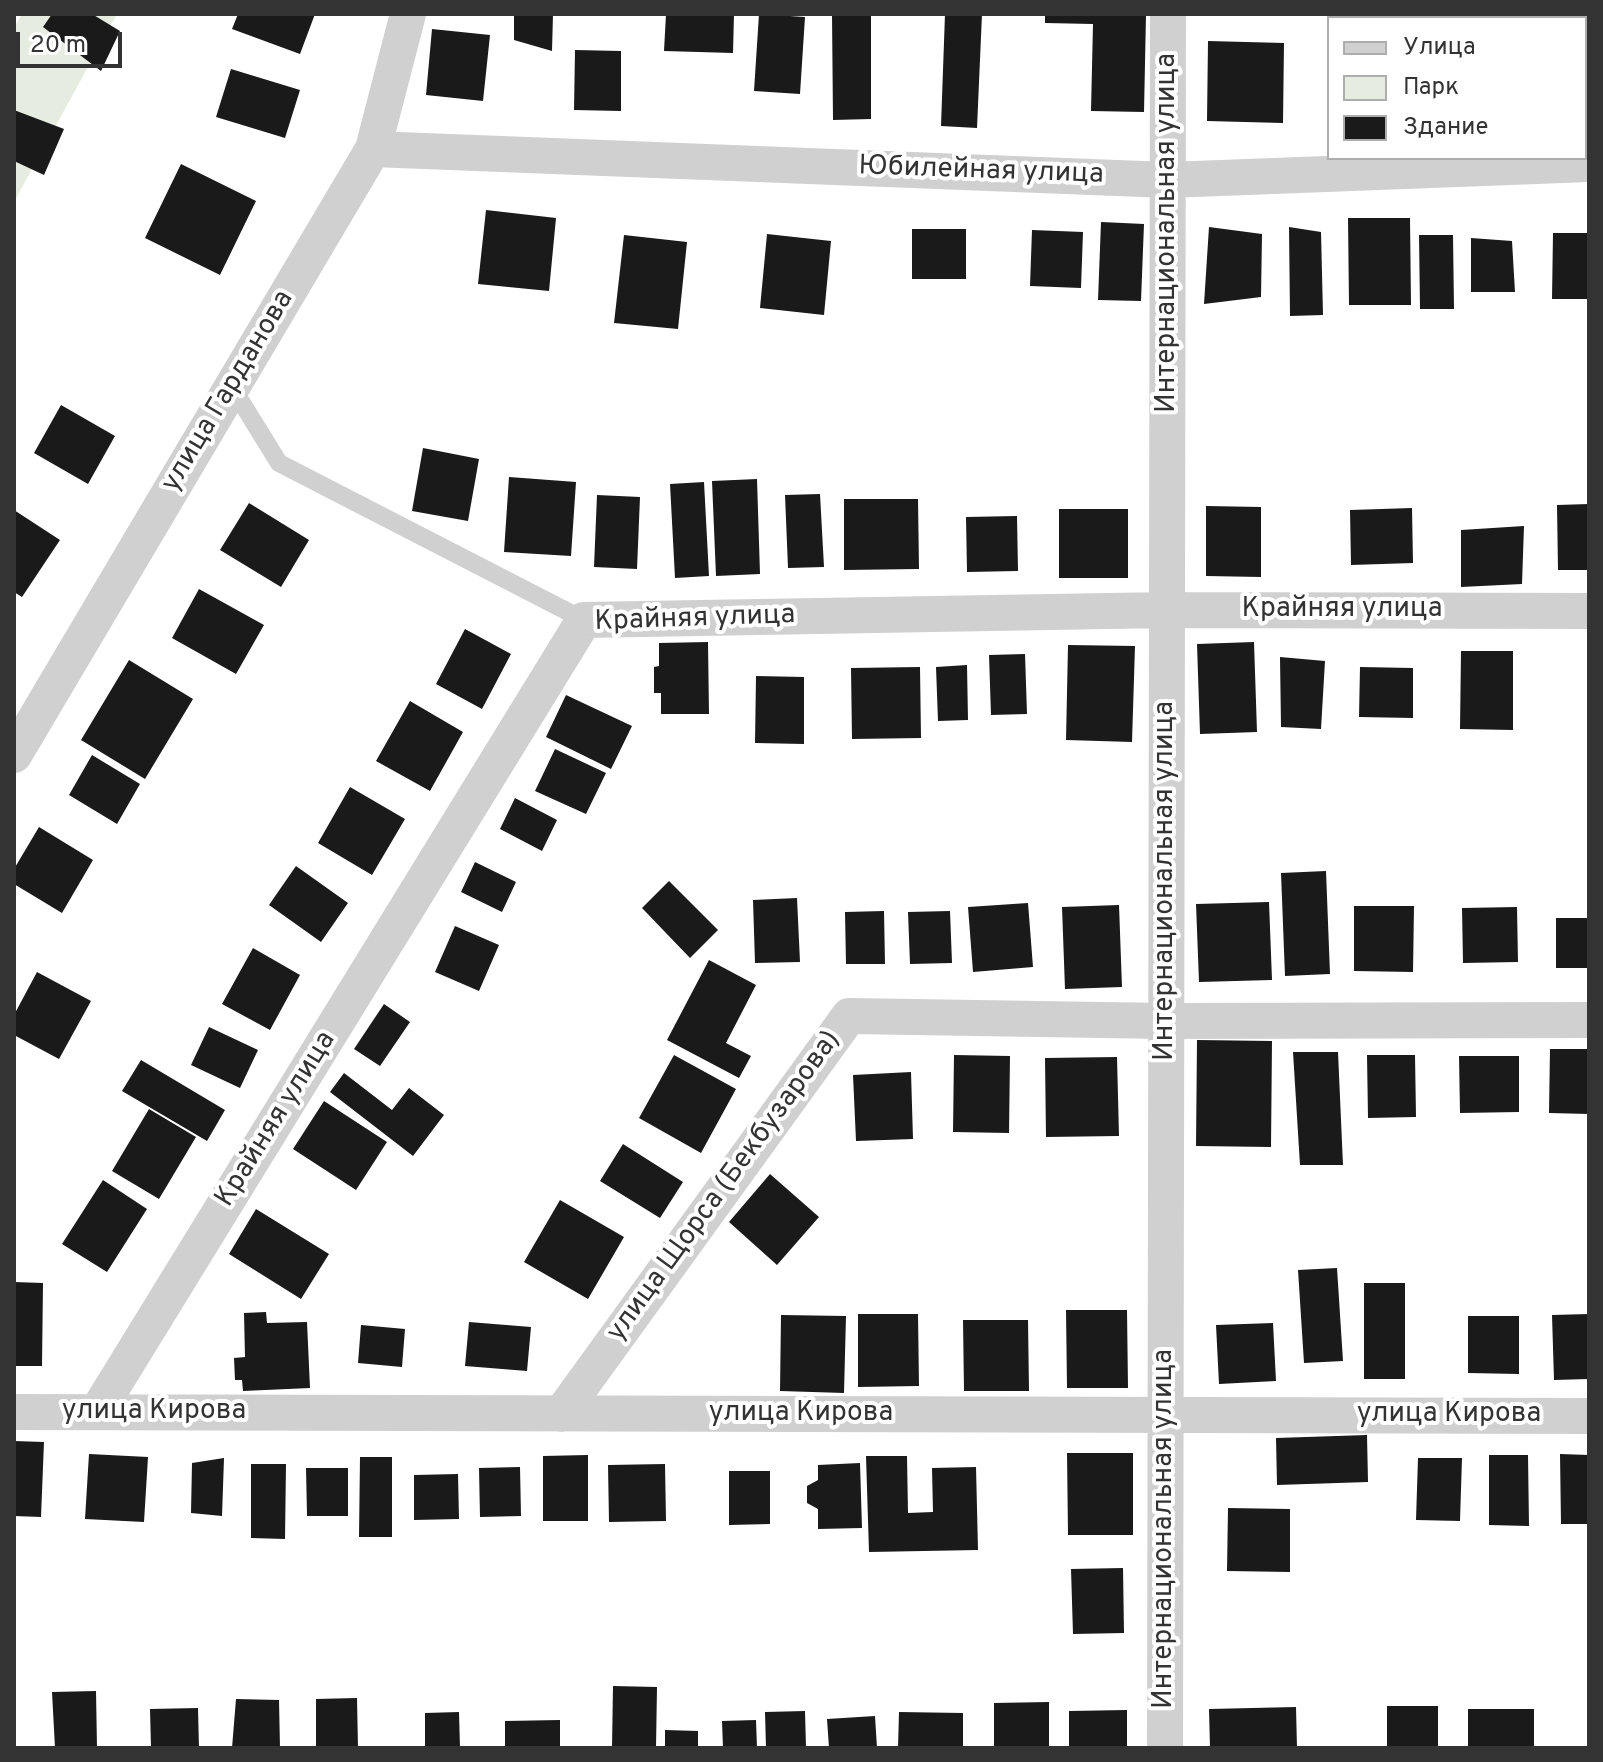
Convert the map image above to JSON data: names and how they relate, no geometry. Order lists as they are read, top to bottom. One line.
{"streets":{"street":["Юбилейная улица","Интернациональная улица","улица Гарданова","Крайняя улица","улица Щорса (Бекбузарова)","улица Кирова"]},"crossings":[["Юбилейная улица","Интернациональная улица"],["Юбилейная улица","улица Гарданова"],["Интернациональная улица","Крайняя улица"],["Интернациональная улица","улица Щорса (Бекбузарова)"],["Интернациональная улица","улица Кирова"],["Крайняя улица","улица Кирова"],["улица Щорса (Бекбузарова)","улица Кирова"]],"legend":["Улица","Парк","Здание"],"scale_bar":"20 m"}
